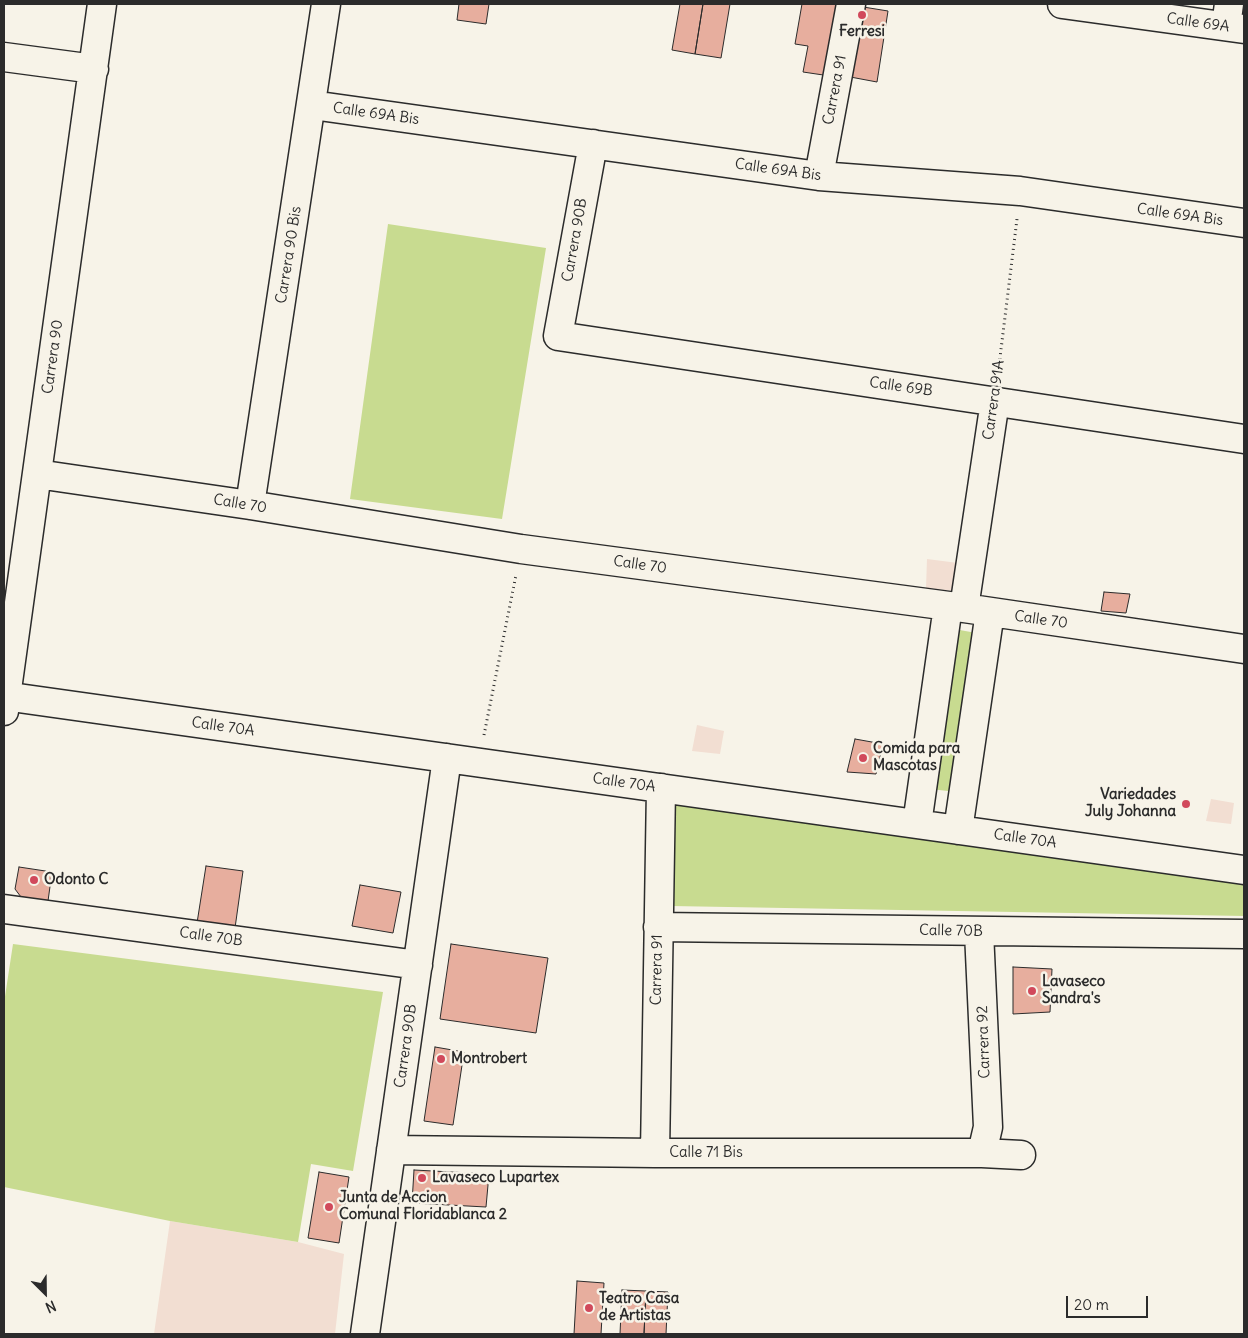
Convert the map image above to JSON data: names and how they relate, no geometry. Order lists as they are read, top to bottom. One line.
{"streets":{"street":["Calle 69A","Carrera 91","Calle 69A Bis","Carrera 90B","Carrera 90 Bis","Carrera 90","Calle 69B","Carrera 91A","Calle 70","Calle 70A","Calle 70B","Carrera 92","Calle 71 Bis"]},"crossings":[["Carrera 91","Calle 69A Bis"],["Carrera 91","Calle 70A"],["Carrera 91","Calle 70B"],["Carrera 91","Calle 71 Bis"],["Calle 69A Bis","Carrera 90B"],["Calle 69A Bis","Carrera 90 Bis"],["Calle 69A Bis","Carrera 91A"],["Carrera 90B","Calle 69B"],["Carrera 90B","Calle 70A"],["Carrera 90B","Calle 70B"],["Carrera 90B","Calle 71 Bis"],["Carrera 90 Bis","Calle 70"],["Carrera 90","Calle 70"],["Carrera 90","Calle 70A"],["Calle 69B","Carrera 91A"],["Carrera 91A","Calle 70"],["Carrera 91A","Calle 70A"],["Calle 70B","Carrera 92"],["Carrera 92","Calle 71 Bis"]],"places":["Ferresi","Comida para Mascotas","Variedades July Johanna","Odonto C","Lavaseco Sandra's","Montrobert","Lavaseco Lupartex","Junta de Accion Comunal Floridablanca 2","Teatro Casa de Artistas"],"scale_bar":"20 m","north":"bottom right"}
